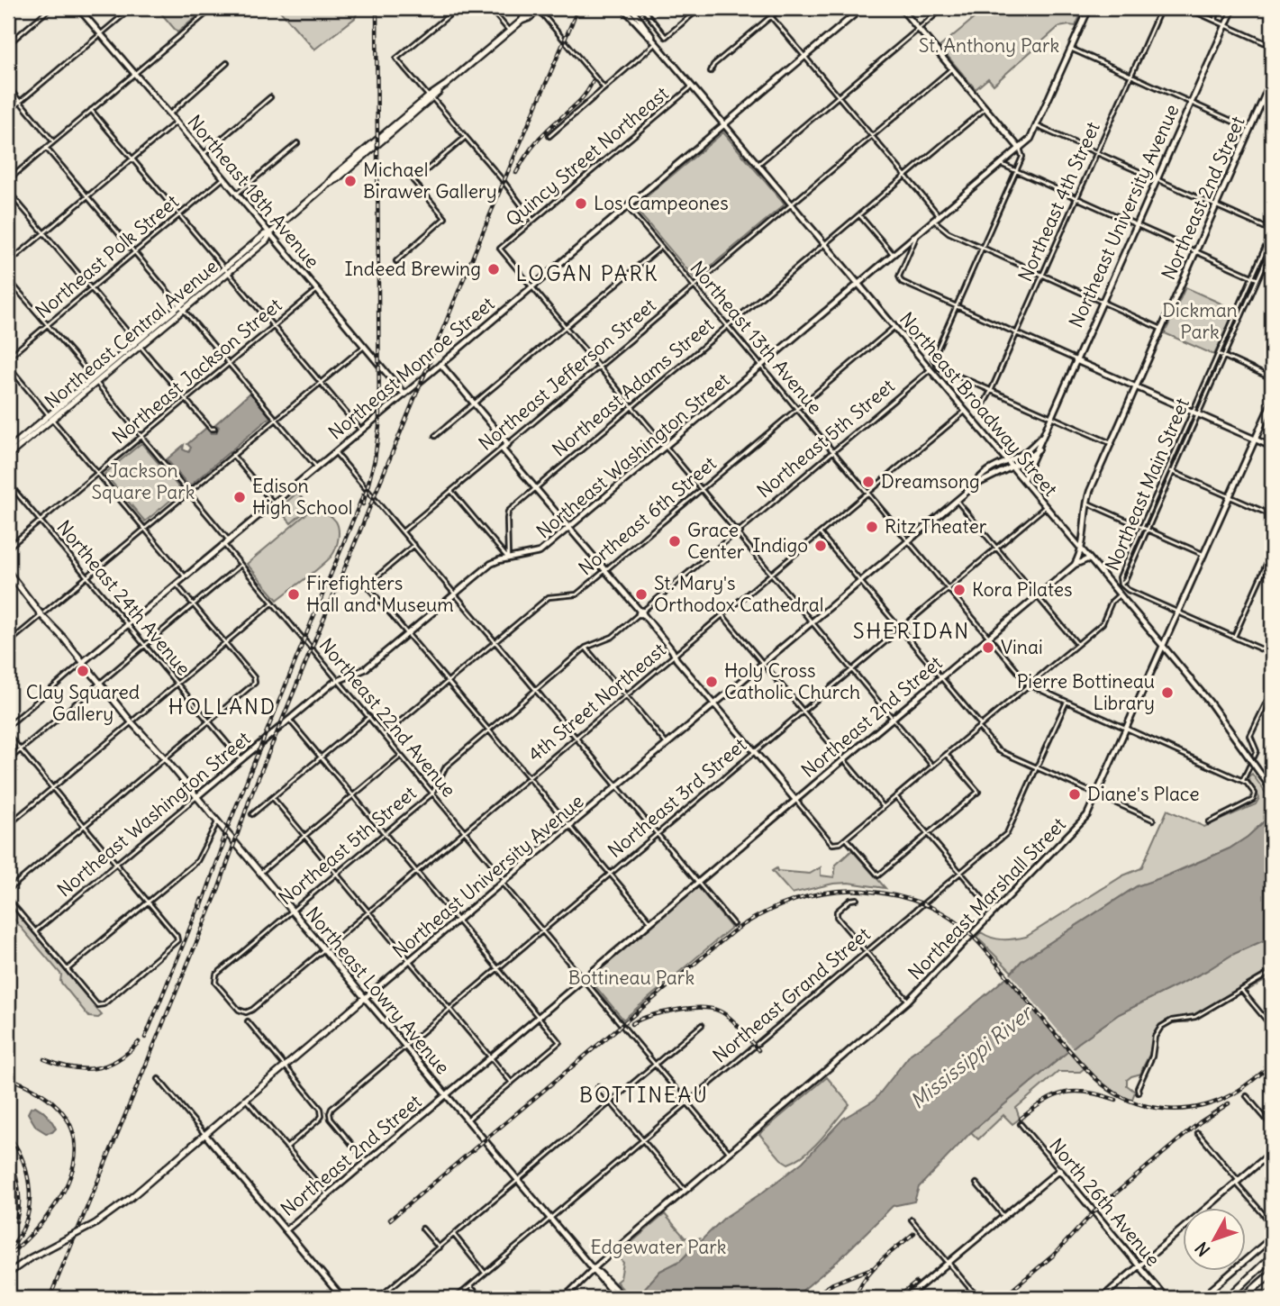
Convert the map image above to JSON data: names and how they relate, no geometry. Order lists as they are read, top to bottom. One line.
{"streets":{"main road":["Northeast University Avenue","Northeast Central Avenue","Northeast Lowry Avenue"],"street":["Quincy Street Northeast","Northeast 18th Avenue","Northeast 2nd Street","Northeast 4th Street","Northeast Polk Street","Northeast 13th Avenue","Northeast Monroe Street","Northeast Jackson Street","Northeast Jefferson Street","Northeast Adams Street","Northeast Broadway Street","Northeast 5th Street","Northeast Washington Street","Northeast Main Street","Northeast 6th Street","Northeast 24th Avenue","4th Street Northeast","Northeast 22nd Avenue","Northeast 3rd Street","Northeast Marshall Street","Northeast Grand Street","North 26th Avenue"]},"crossings":[["Quincy Street Northeast","Northeast Monroe Street"],["Quincy Street Northeast","Northeast Broadway Street"],["Northeast 18th Avenue","Northeast Polk Street"],["Northeast 18th Avenue","Northeast Central Avenue"],["Northeast 18th Avenue","Northeast Monroe Street"],["Northeast 18th Avenue","Northeast Jackson Street"],["Northeast 2nd Street","Northeast 13th Avenue"],["Northeast 2nd Street","Northeast Broadway Street"],["Northeast 2nd Street","Northeast Main Street"],["Northeast 2nd Street","Northeast 22nd Avenue"],["Northeast 2nd Street","Northeast 3rd Street"],["Northeast 2nd Street","Northeast Lowry Avenue"],["Northeast University Avenue","Northeast 13th Avenue"],["Northeast University Avenue","Northeast Broadway Street"],["Northeast University Avenue","Northeast 22nd Avenue"],["Northeast University Avenue","Northeast Lowry Avenue"],["Northeast 13th Avenue","Northeast Monroe Street"],["Northeast 13th Avenue","Northeast Jefferson Street"],["Northeast 13th Avenue","Northeast Adams Street"],["Northeast 13th Avenue","Northeast 5th Street"],["Northeast 13th Avenue","Northeast Washington Street"],["Northeast 13th Avenue","Northeast Main Street"],["Northeast 13th Avenue","Northeast 6th Street"],["Northeast 13th Avenue","4th Street Northeast"],["Northeast 13th Avenue","Northeast 3rd Street"],["Northeast 13th Avenue","Northeast Marshall Street"],["Northeast 13th Avenue","Northeast Grand Street"],["Northeast Monroe Street","Northeast Broadway Street"],["Northeast Monroe Street","Northeast 24th Avenue"],["Northeast Monroe Street","Northeast 22nd Avenue"],["Northeast Monroe Street","Northeast Lowry Avenue"],["Northeast Jackson Street","Northeast 24th Avenue"],["Northeast Jefferson Street","Northeast Broadway Street"],["Northeast Adams Street","Northeast Broadway Street"],["Northeast Adams Street","Northeast Washington Street"],["Northeast Broadway Street","Northeast 5th Street"],["Northeast Broadway Street","Northeast Washington Street"],["Northeast Broadway Street","Northeast Main Street"],["Northeast Broadway Street","Northeast 6th Street"],["Northeast Broadway Street","4th Street Northeast"],["Northeast Broadway Street","Northeast 3rd Street"],["Northeast Broadway Street","Northeast Marshall Street"],["Northeast 5th Street","4th Street Northeast"],["Northeast 5th Street","Northeast 22nd Avenue"],["Northeast 5th Street","Northeast Lowry Avenue"],["Northeast Washington Street","Northeast 24th Avenue"],["Northeast Washington Street","Northeast 22nd Avenue"],["Northeast Washington Street","Northeast Lowry Avenue"],["Northeast 6th Street","Northeast 22nd Avenue"],["4th Street Northeast","Northeast 22nd Avenue"],["4th Street Northeast","Northeast Lowry Avenue"],["Northeast 22nd Avenue","Northeast 3rd Street"],["Northeast 22nd Avenue","Northeast Marshall Street"],["Northeast 22nd Avenue","Northeast Grand Street"],["Northeast 3rd Street","Northeast Lowry Avenue"],["Northeast Marshall Street","Northeast Lowry Avenue"],["Northeast Lowry Avenue","Northeast Grand Street"]],"districts":["LOGAN PARK","SHERIDAN","HOLLAND","BOTTINEAU"],"water":["Mississippi River"],"parks":["St. Anthony Park","Dickman Park","Jackson Square Park","Bottineau Park","Edgewater Park"],"places":["Michael Birawer Gallery","Los Campeones","Indeed Brewing","Dreamsong","Edison High School","Ritz Theater","Grace Center","Indigo","Kora Pilates","Firefighters Hall and Museum","St. Mary's Orthodox Cathedral","Vinai","Clay Squared Gallery","Holy Cross Catholic Church","Pierre Bottineau Library","Diane's Place"],"north":"bottom left"}
